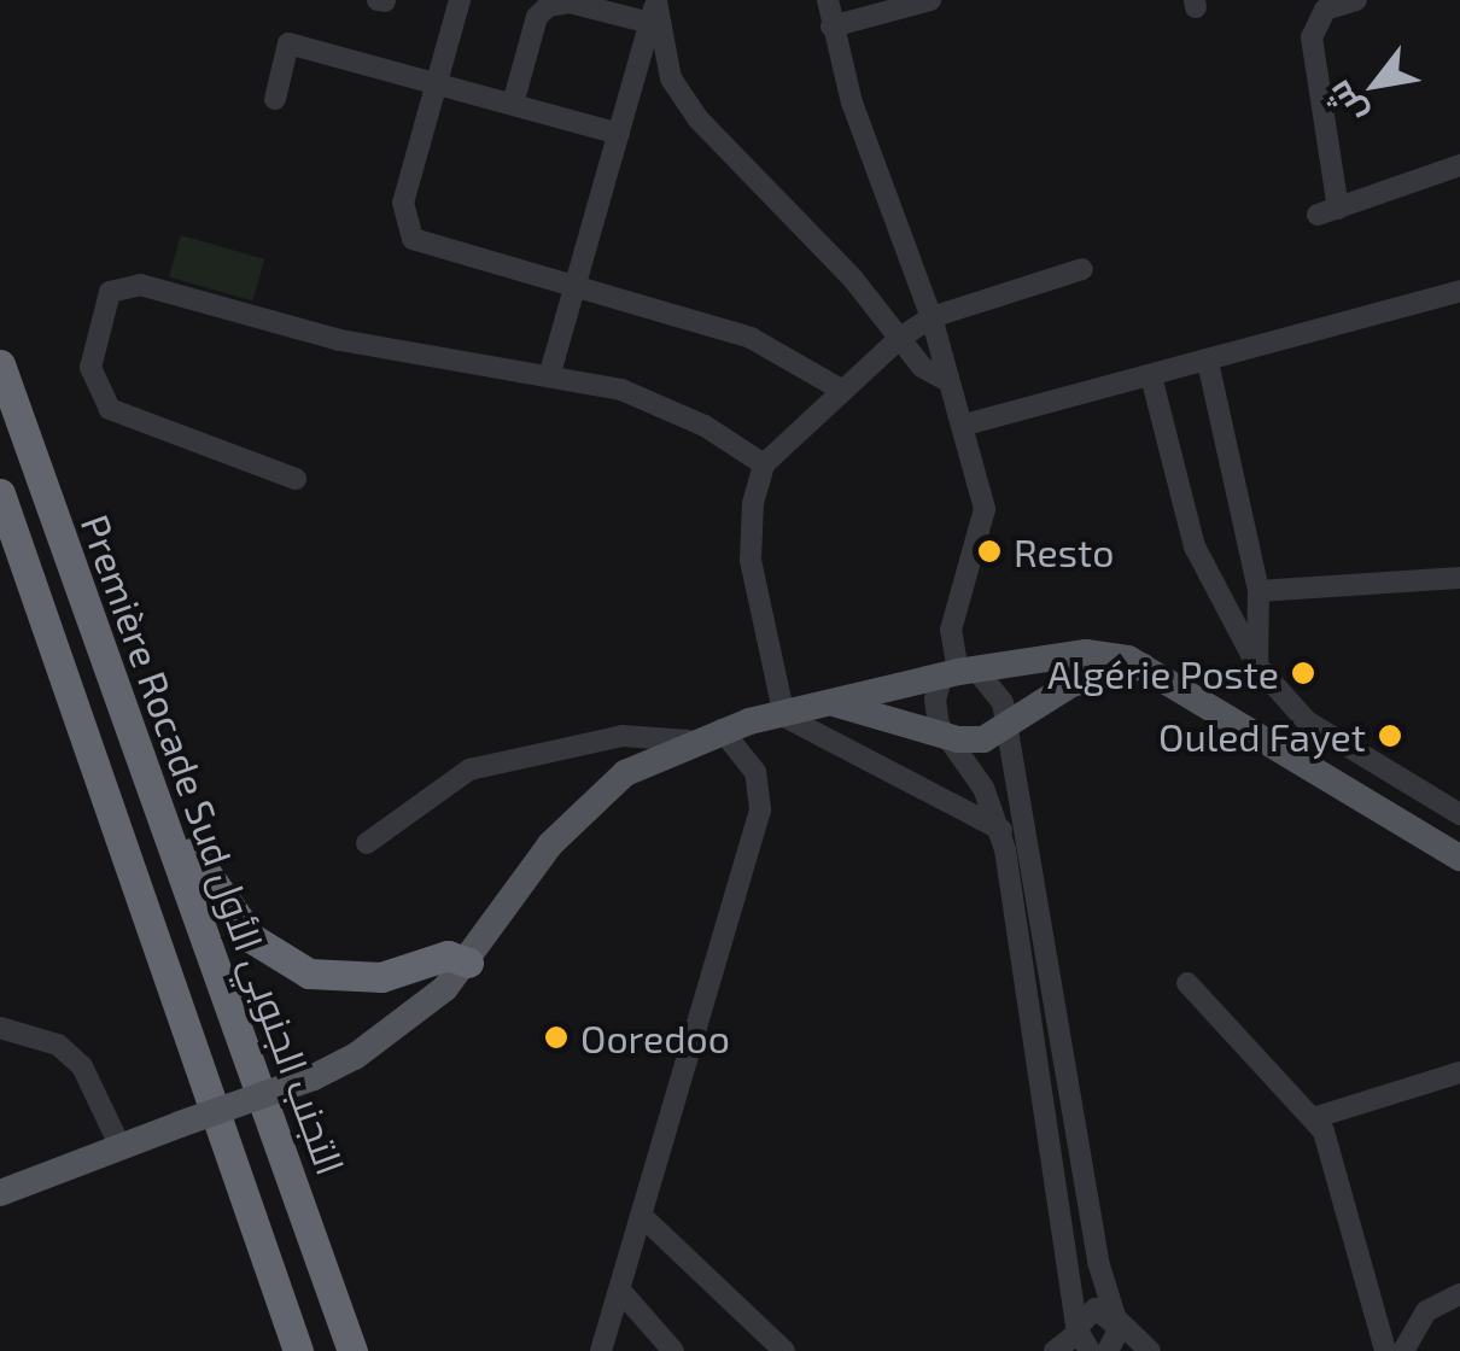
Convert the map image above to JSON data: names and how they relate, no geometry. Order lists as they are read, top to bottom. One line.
{"streets":{"highway":["Première Rocade Sud التجنب الجنوبي الأول"]},"places":["Resto","Algérie Poste","Ouled Fayet","Ooredoo"],"north":"bottom left"}
